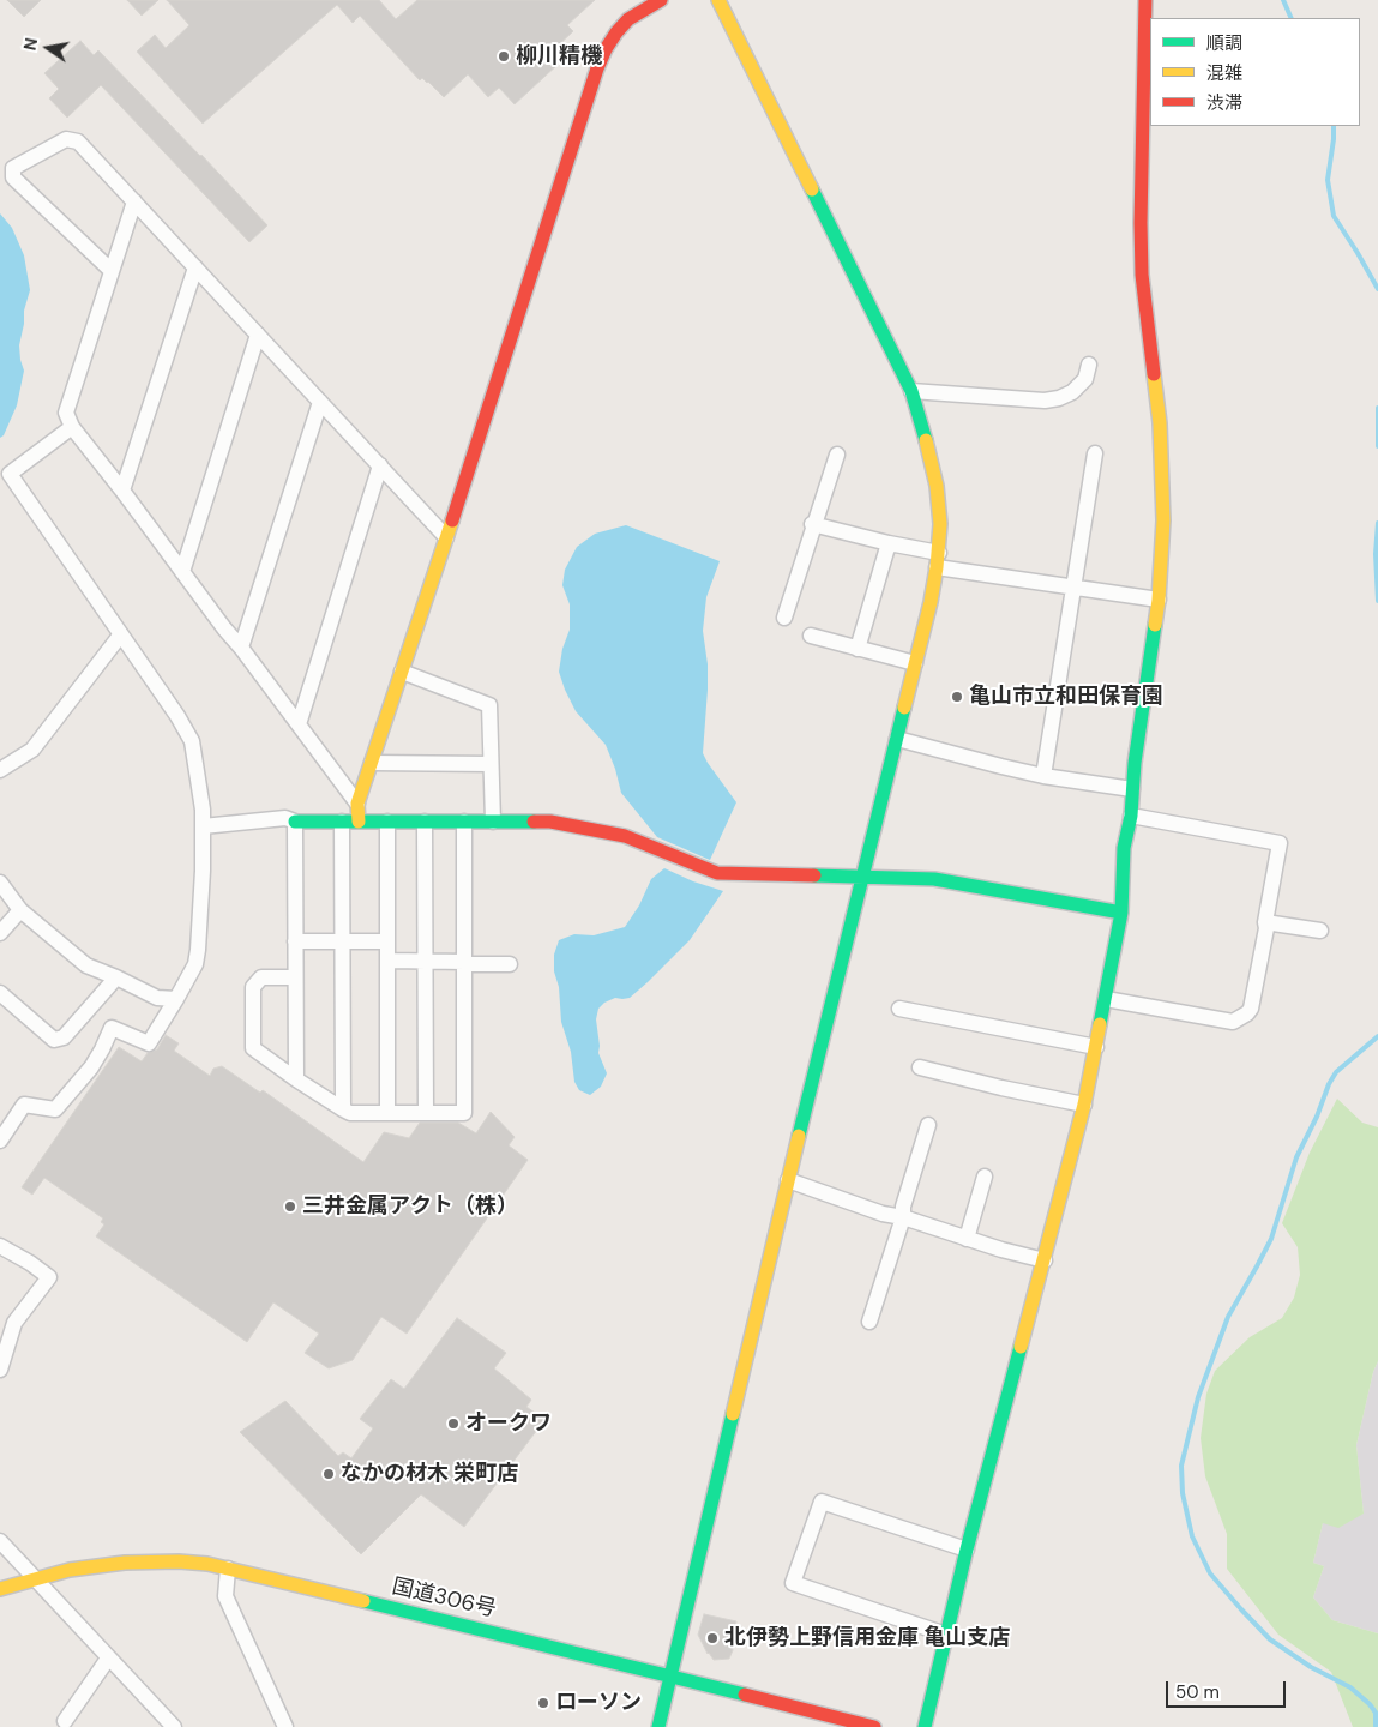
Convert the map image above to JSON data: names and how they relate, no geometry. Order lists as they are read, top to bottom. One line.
{"streets":{"main road":["国道306号"]},"places":["柳川精機","亀山市立和田保育園","三井金属アクト（株）","オークワ","なかの材木 栄町店","北伊勢上野信用金庫 亀山支店","ローソン"],"legend":["順調","混雑","渋滞"],"scale_bar":"50 m","north":"left"}
